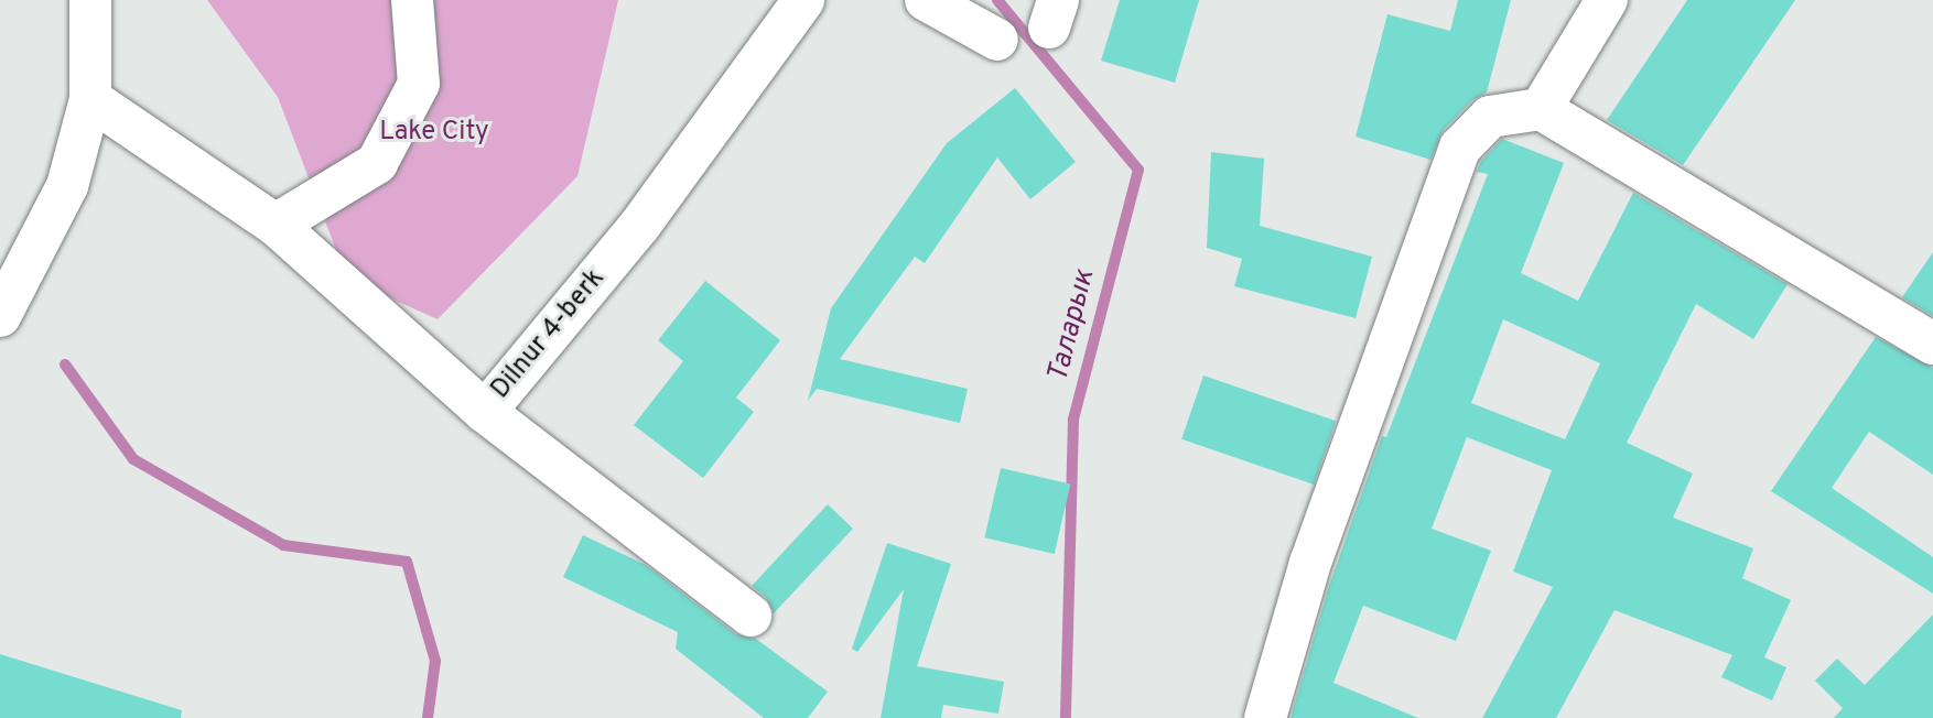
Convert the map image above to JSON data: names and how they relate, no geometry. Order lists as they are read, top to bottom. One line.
{"streets":{"street":["Dilnur 4-berk"]},"water":["Таларык"],"parks":["Lake City"]}
